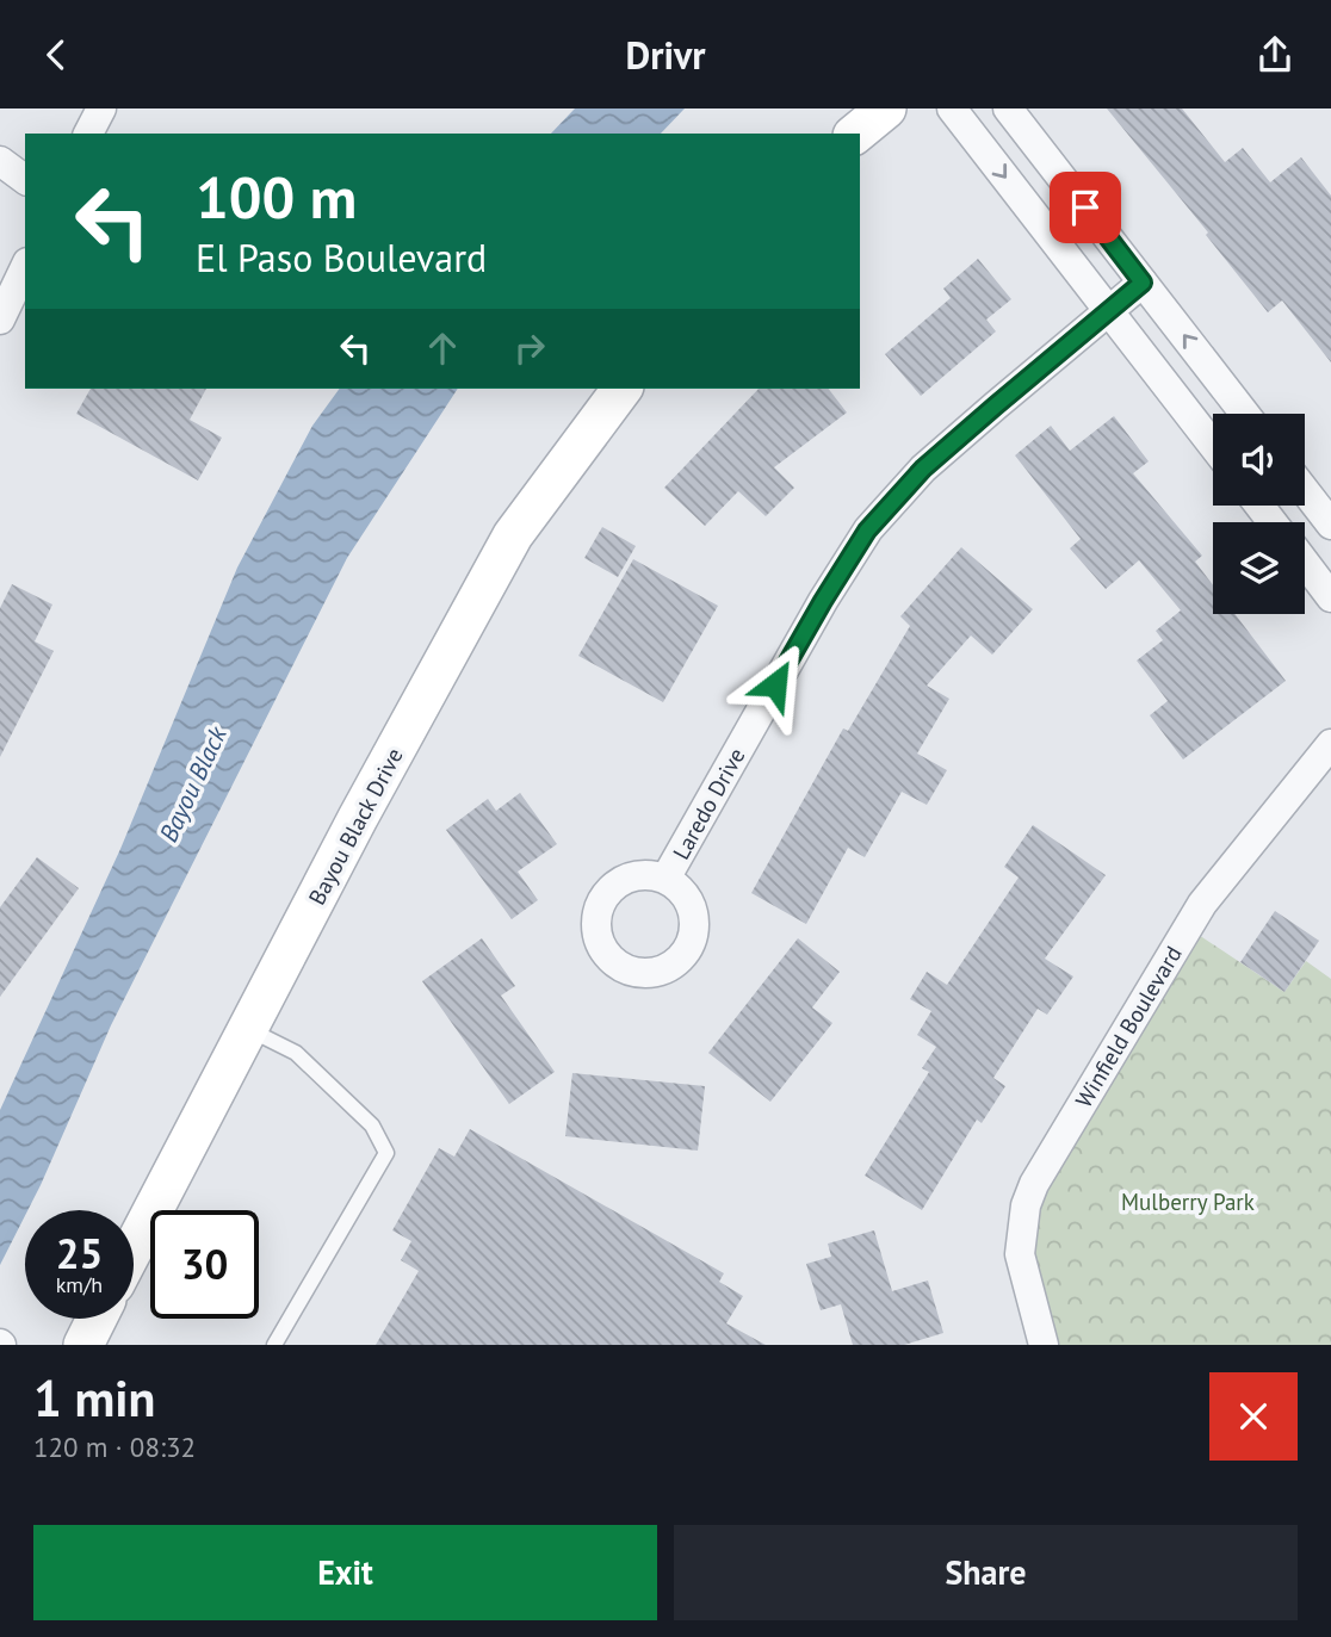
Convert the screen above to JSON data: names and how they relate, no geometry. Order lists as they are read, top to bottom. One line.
{"streets":{"main road":["Bayou Black Drive"],"street":["Laredo Drive","Winfield Boulevard"]},"water":["Bayou Black"],"parks":["Mulberry Park"],"page":{"header":"Drivr","turn":["100 m","El Paso Boulevard"],"speed":"25 km/h","limit":"30","heading":["1 min","120 m · 08:32"],"buttons":["Exit","Share"]}}
